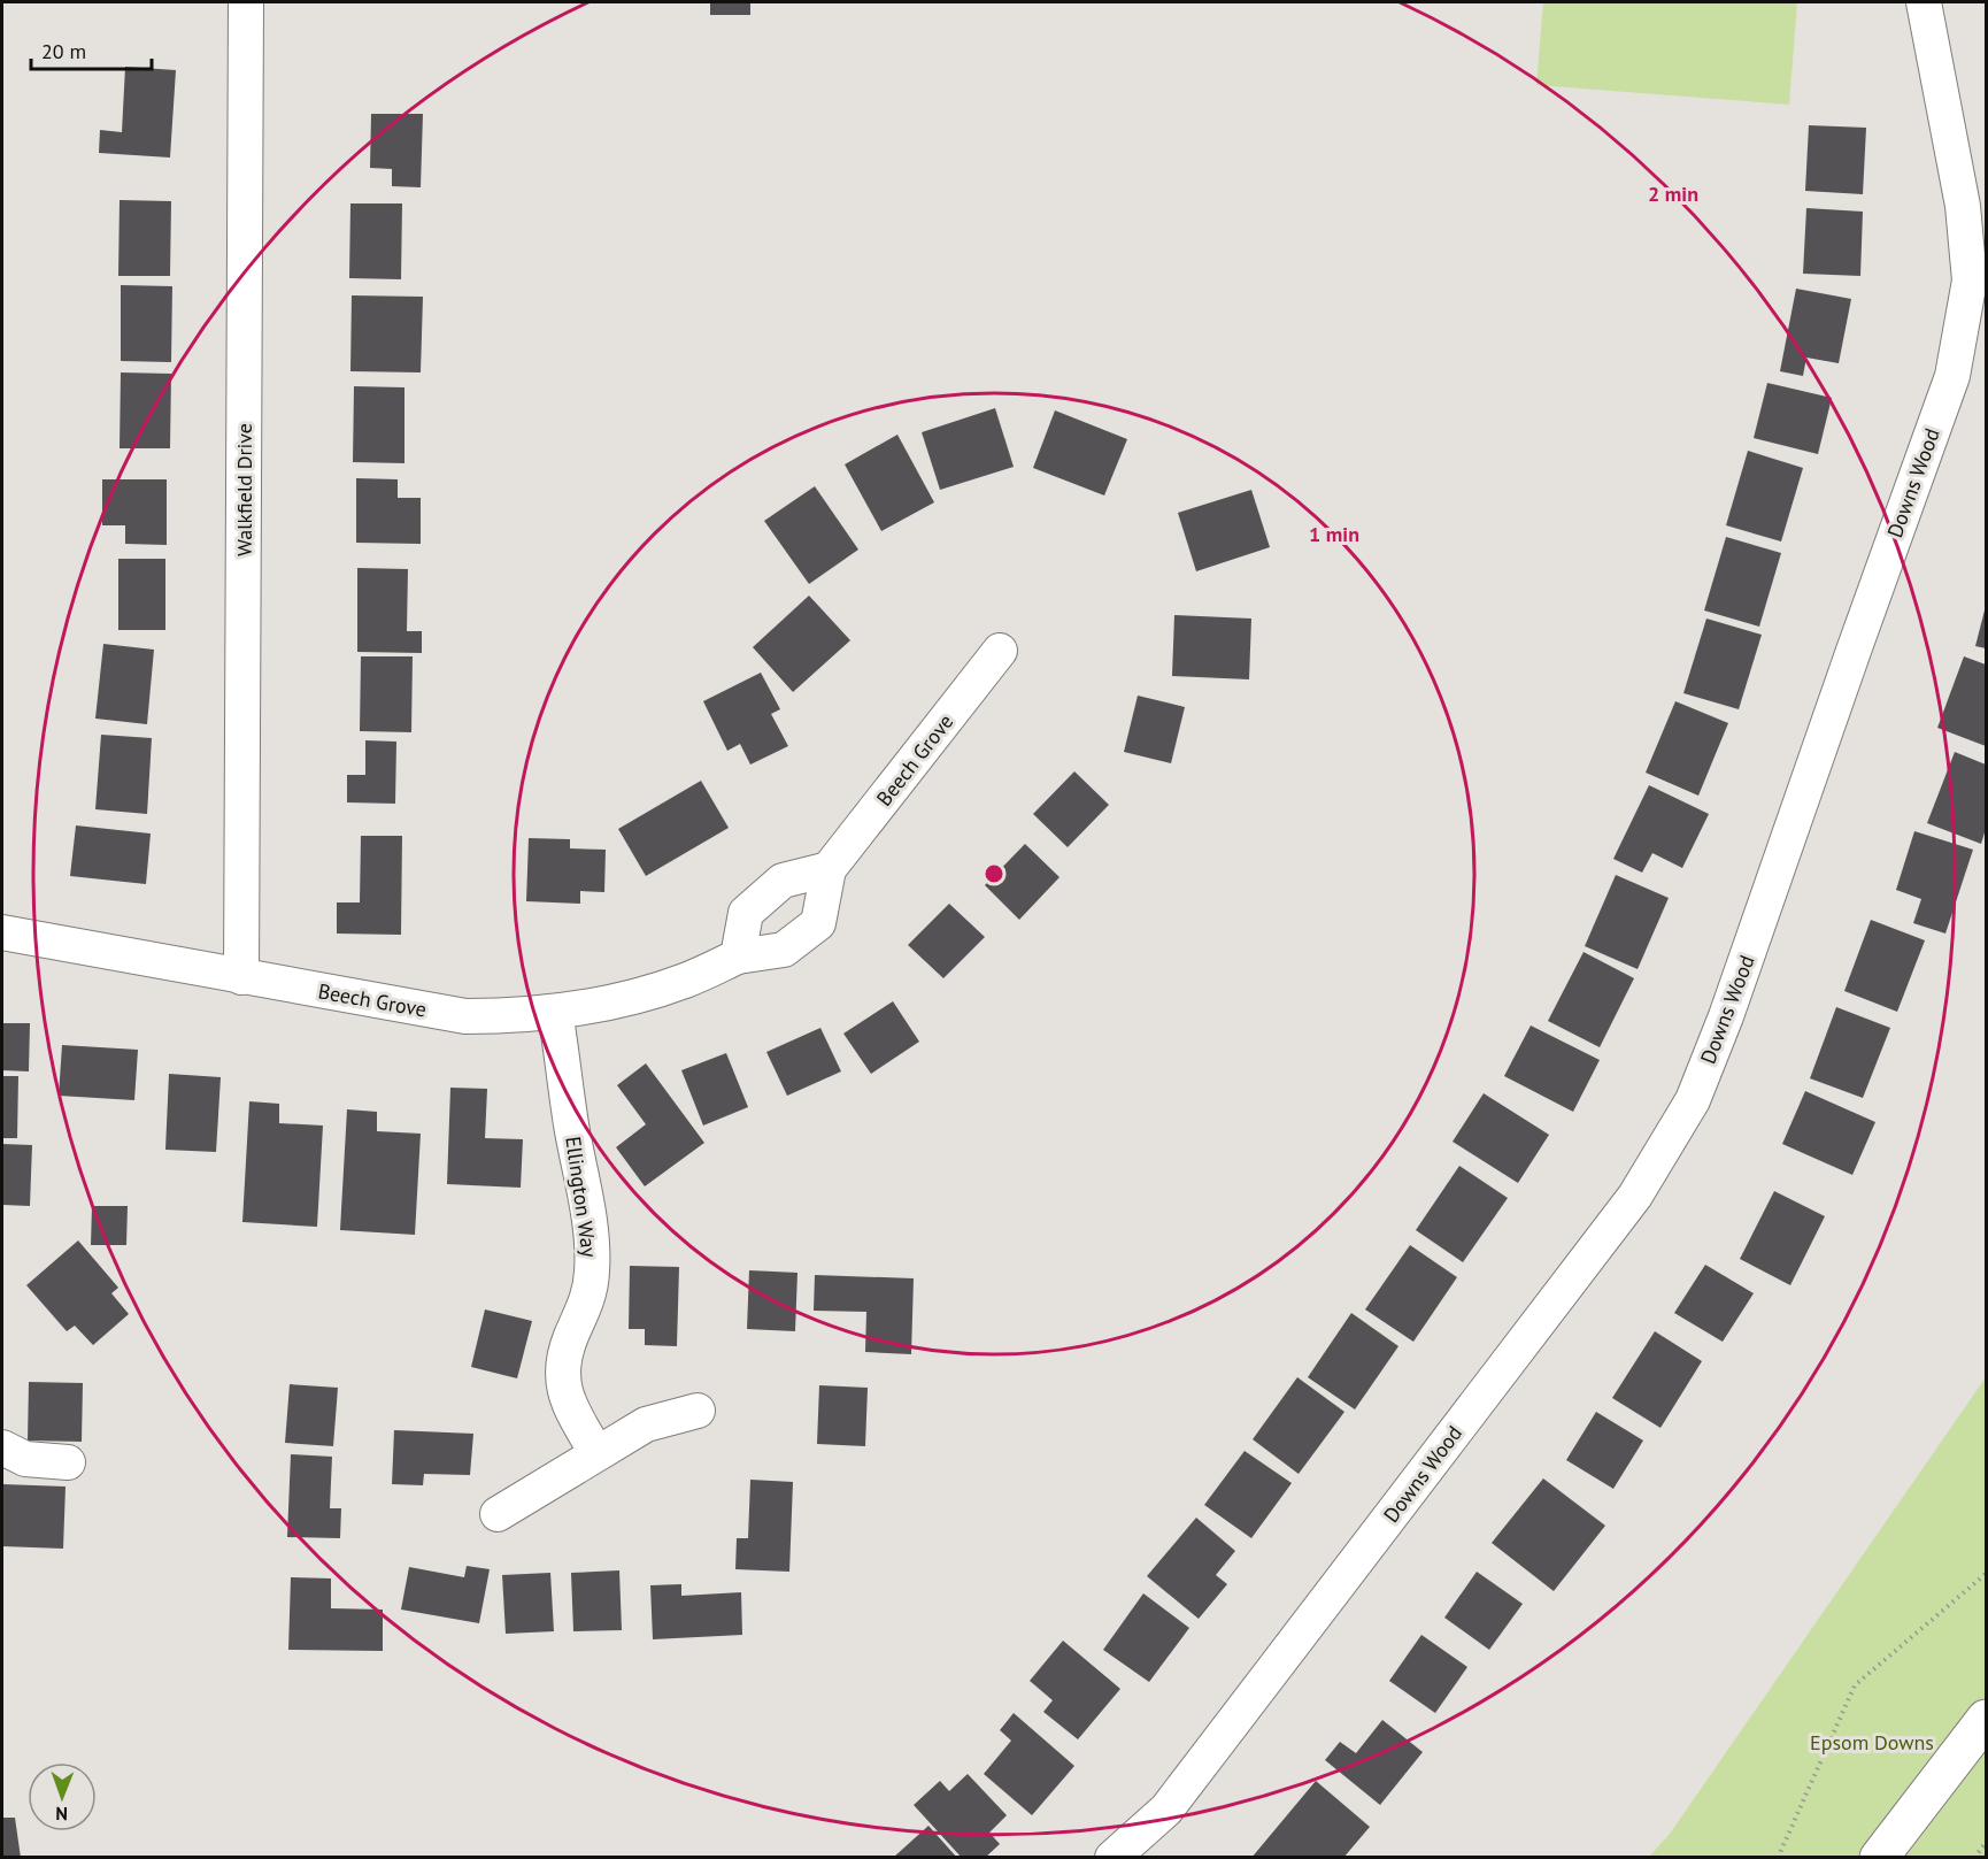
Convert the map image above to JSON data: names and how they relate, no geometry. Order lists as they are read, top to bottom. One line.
{"streets":{"street":["Downs Wood","Walkfield Drive","Beech Grove","Ellington Way"]},"crossings":[["Walkfield Drive","Beech Grove"],["Beech Grove","Ellington Way"]],"parks":["Epsom Downs"],"scale_bar":"20 m","north":"bottom","rings":["2 min","1 min"]}
